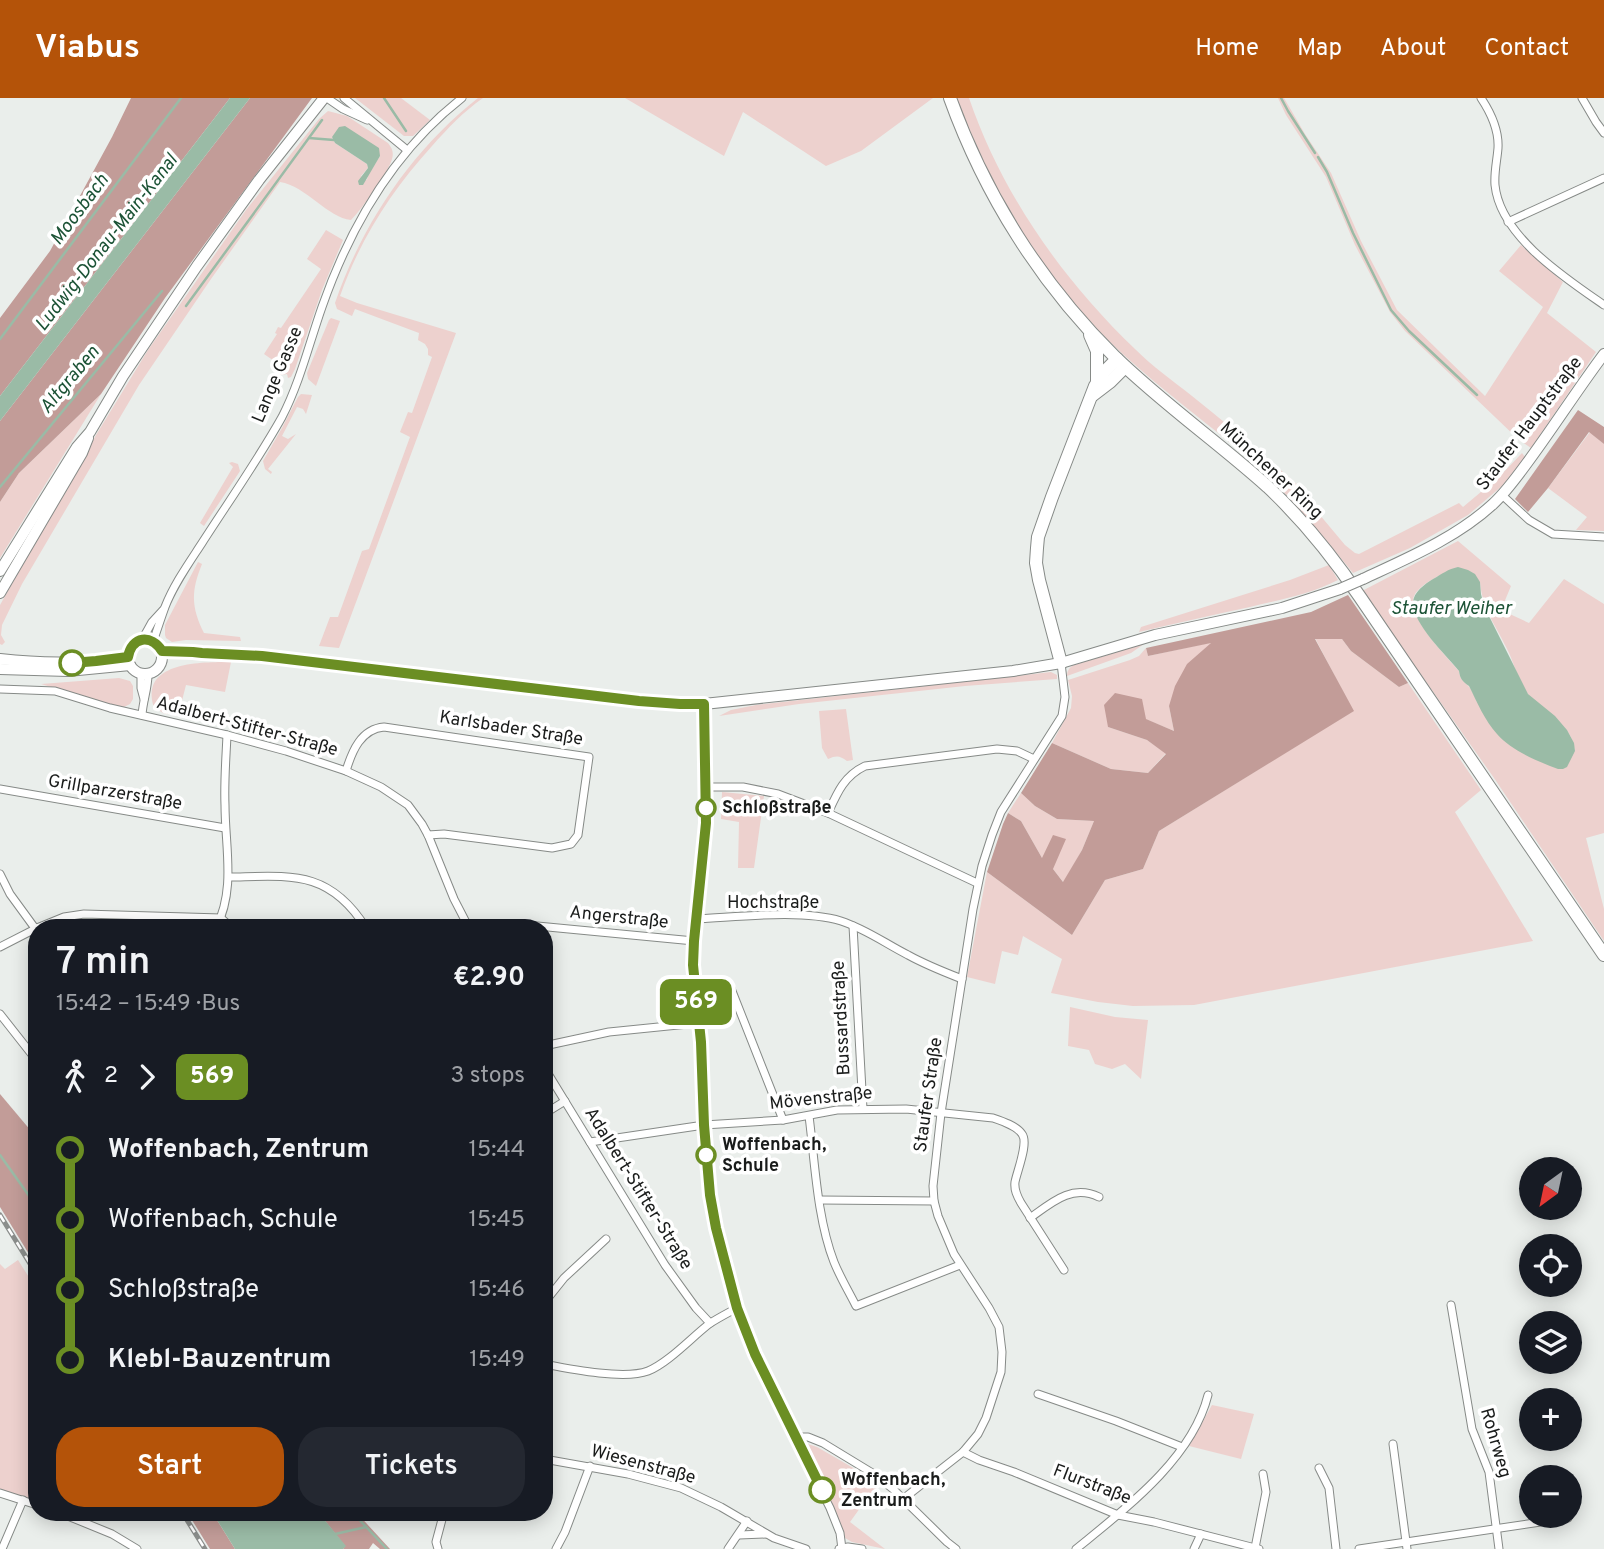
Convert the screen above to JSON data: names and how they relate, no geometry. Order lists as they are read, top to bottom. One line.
{"streets":{"main road":["Münchener Ring"],"street":["Lange Gasse","Staufer Hauptstraße","Adalbert-Stifter-Straße","Karlsbader Straße","Grillparzerstraße","Hochstraße","Angerstraße","Bussardstraße","Staufer Straße","Mövenstraße","Rohrweg","Wiesenstraße","Flurstraße"]},"crossings":[["Lange Gasse","Staufer Hauptstraße"],["Lange Gasse","Adalbert-Stifter-Straße"],["Staufer Hauptstraße","Adalbert-Stifter-Straße"],["Staufer Hauptstraße","Staufer Straße"],["Adalbert-Stifter-Straße","Karlsbader Straße"],["Adalbert-Stifter-Straße","Mövenstraße"],["Hochstraße","Bussardstraße"],["Hochstraße","Staufer Straße"],["Bussardstraße","Mövenstraße"],["Staufer Straße","Mövenstraße"],["Staufer Straße","Flurstraße"]],"water":["Moosbach","Ludwig-Donau-Main-Kanal","Altgraben","Staufer Weiher"],"places":["Schloßstraße","Woffenbach, Schule","Woffenbach, Zentrum"],"lines":["bus line 569"],"north":"bottom left","page":{"header":"Viabus","nav":["Home","Map","About","Contact"],"on_map":"569","heading":["7 min","15:42 – 15:49 · Bus","€2.90"],"legs":["2","569","3 stops"],"list":[{"name":"Woffenbach, Zentrum","value":"15:44"},{"name":"Woffenbach, Schule","value":"15:45"},{"name":"Schloßstraße","value":"15:46"},{"name":"Klebl-Bauzentrum","value":"15:49"}],"map_buttons":["+","−"],"buttons":["Start","Tickets"]}}
